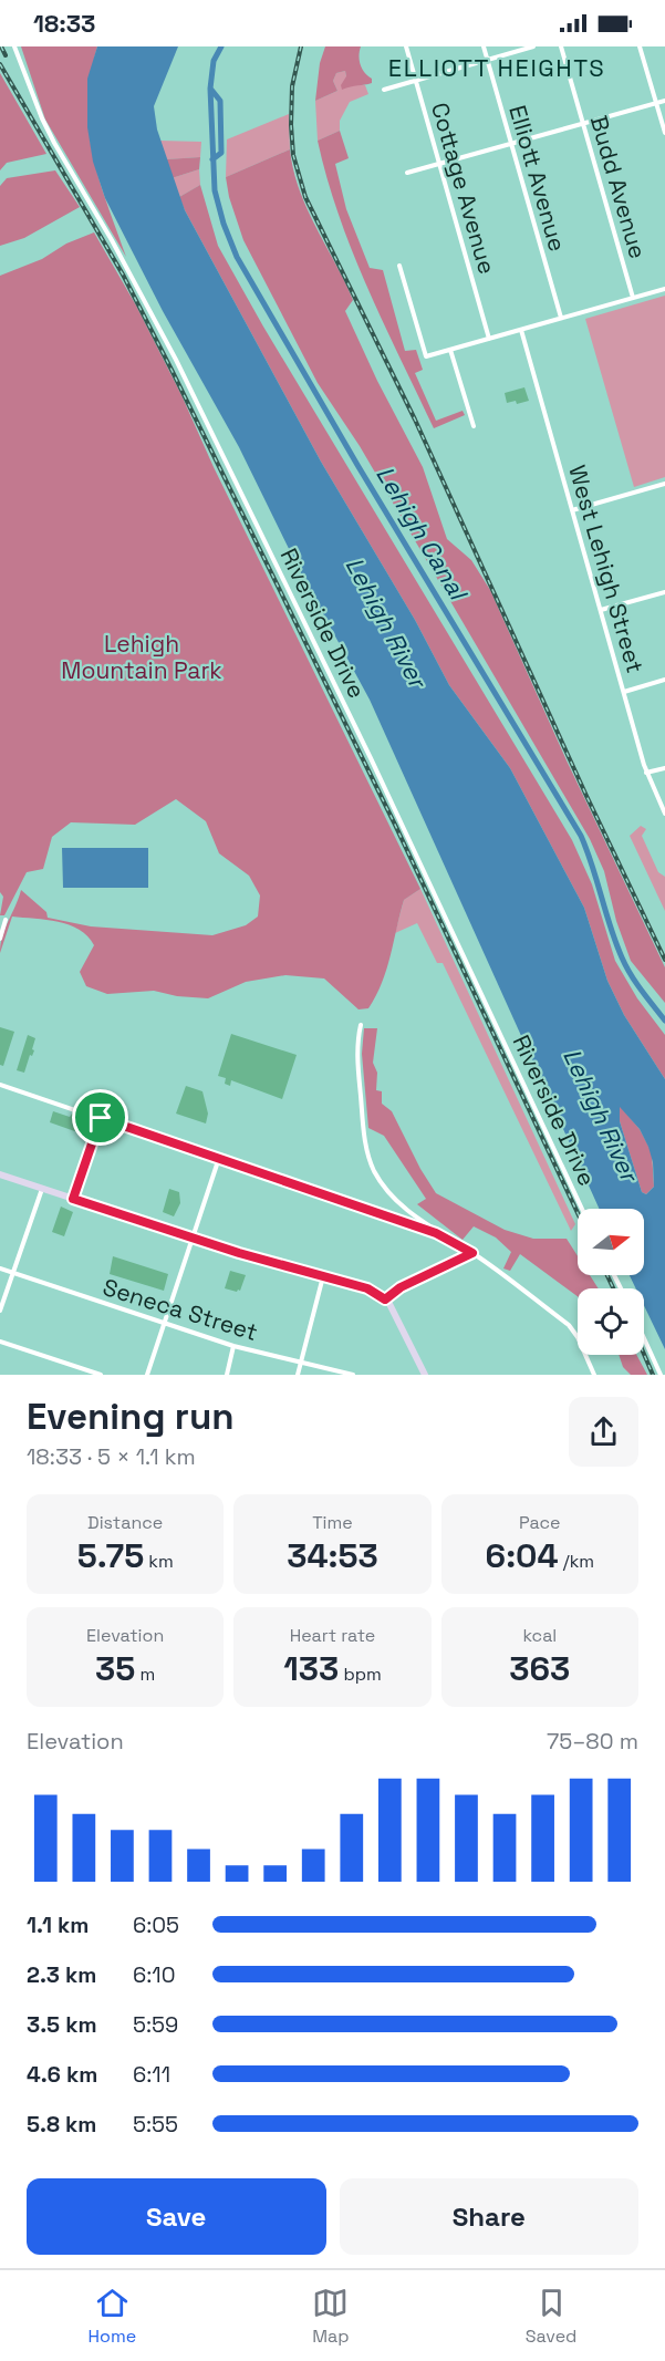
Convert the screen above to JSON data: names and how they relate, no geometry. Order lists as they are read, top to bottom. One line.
{"streets":{"street":["Elliott Avenue","Budd Avenue","Cottage Avenue","West Lehigh Street","Riverside Drive","Seneca Street"]},"districts":["ELLIOTT HEIGHTS"],"water":["Lehigh Canal","Lehigh River"],"parks":["Lehigh Mountain Park"],"north":"right","page":{"status":"18:33","heading":["Evening run","18:33 · 5 × 1.1 km"],"stats":[["Distance","5.75 km"],["Time","34:53"],["Pace","6:04 /km"],["Elevation","35 m"],["Heart rate","133 bpm"],["kcal","363"]],"chart":["Elevation","75–80 m"],"list":[{"name":"1.1 km","note":"6:05"},{"name":"2.3 km","note":"6:10"},{"name":"3.5 km","note":"5:59"},{"name":"4.6 km","note":"6:11"},{"name":"5.8 km","note":"5:55"}],"buttons":["Save","Share"],"tabs":["Home","Map","Saved"]}}
